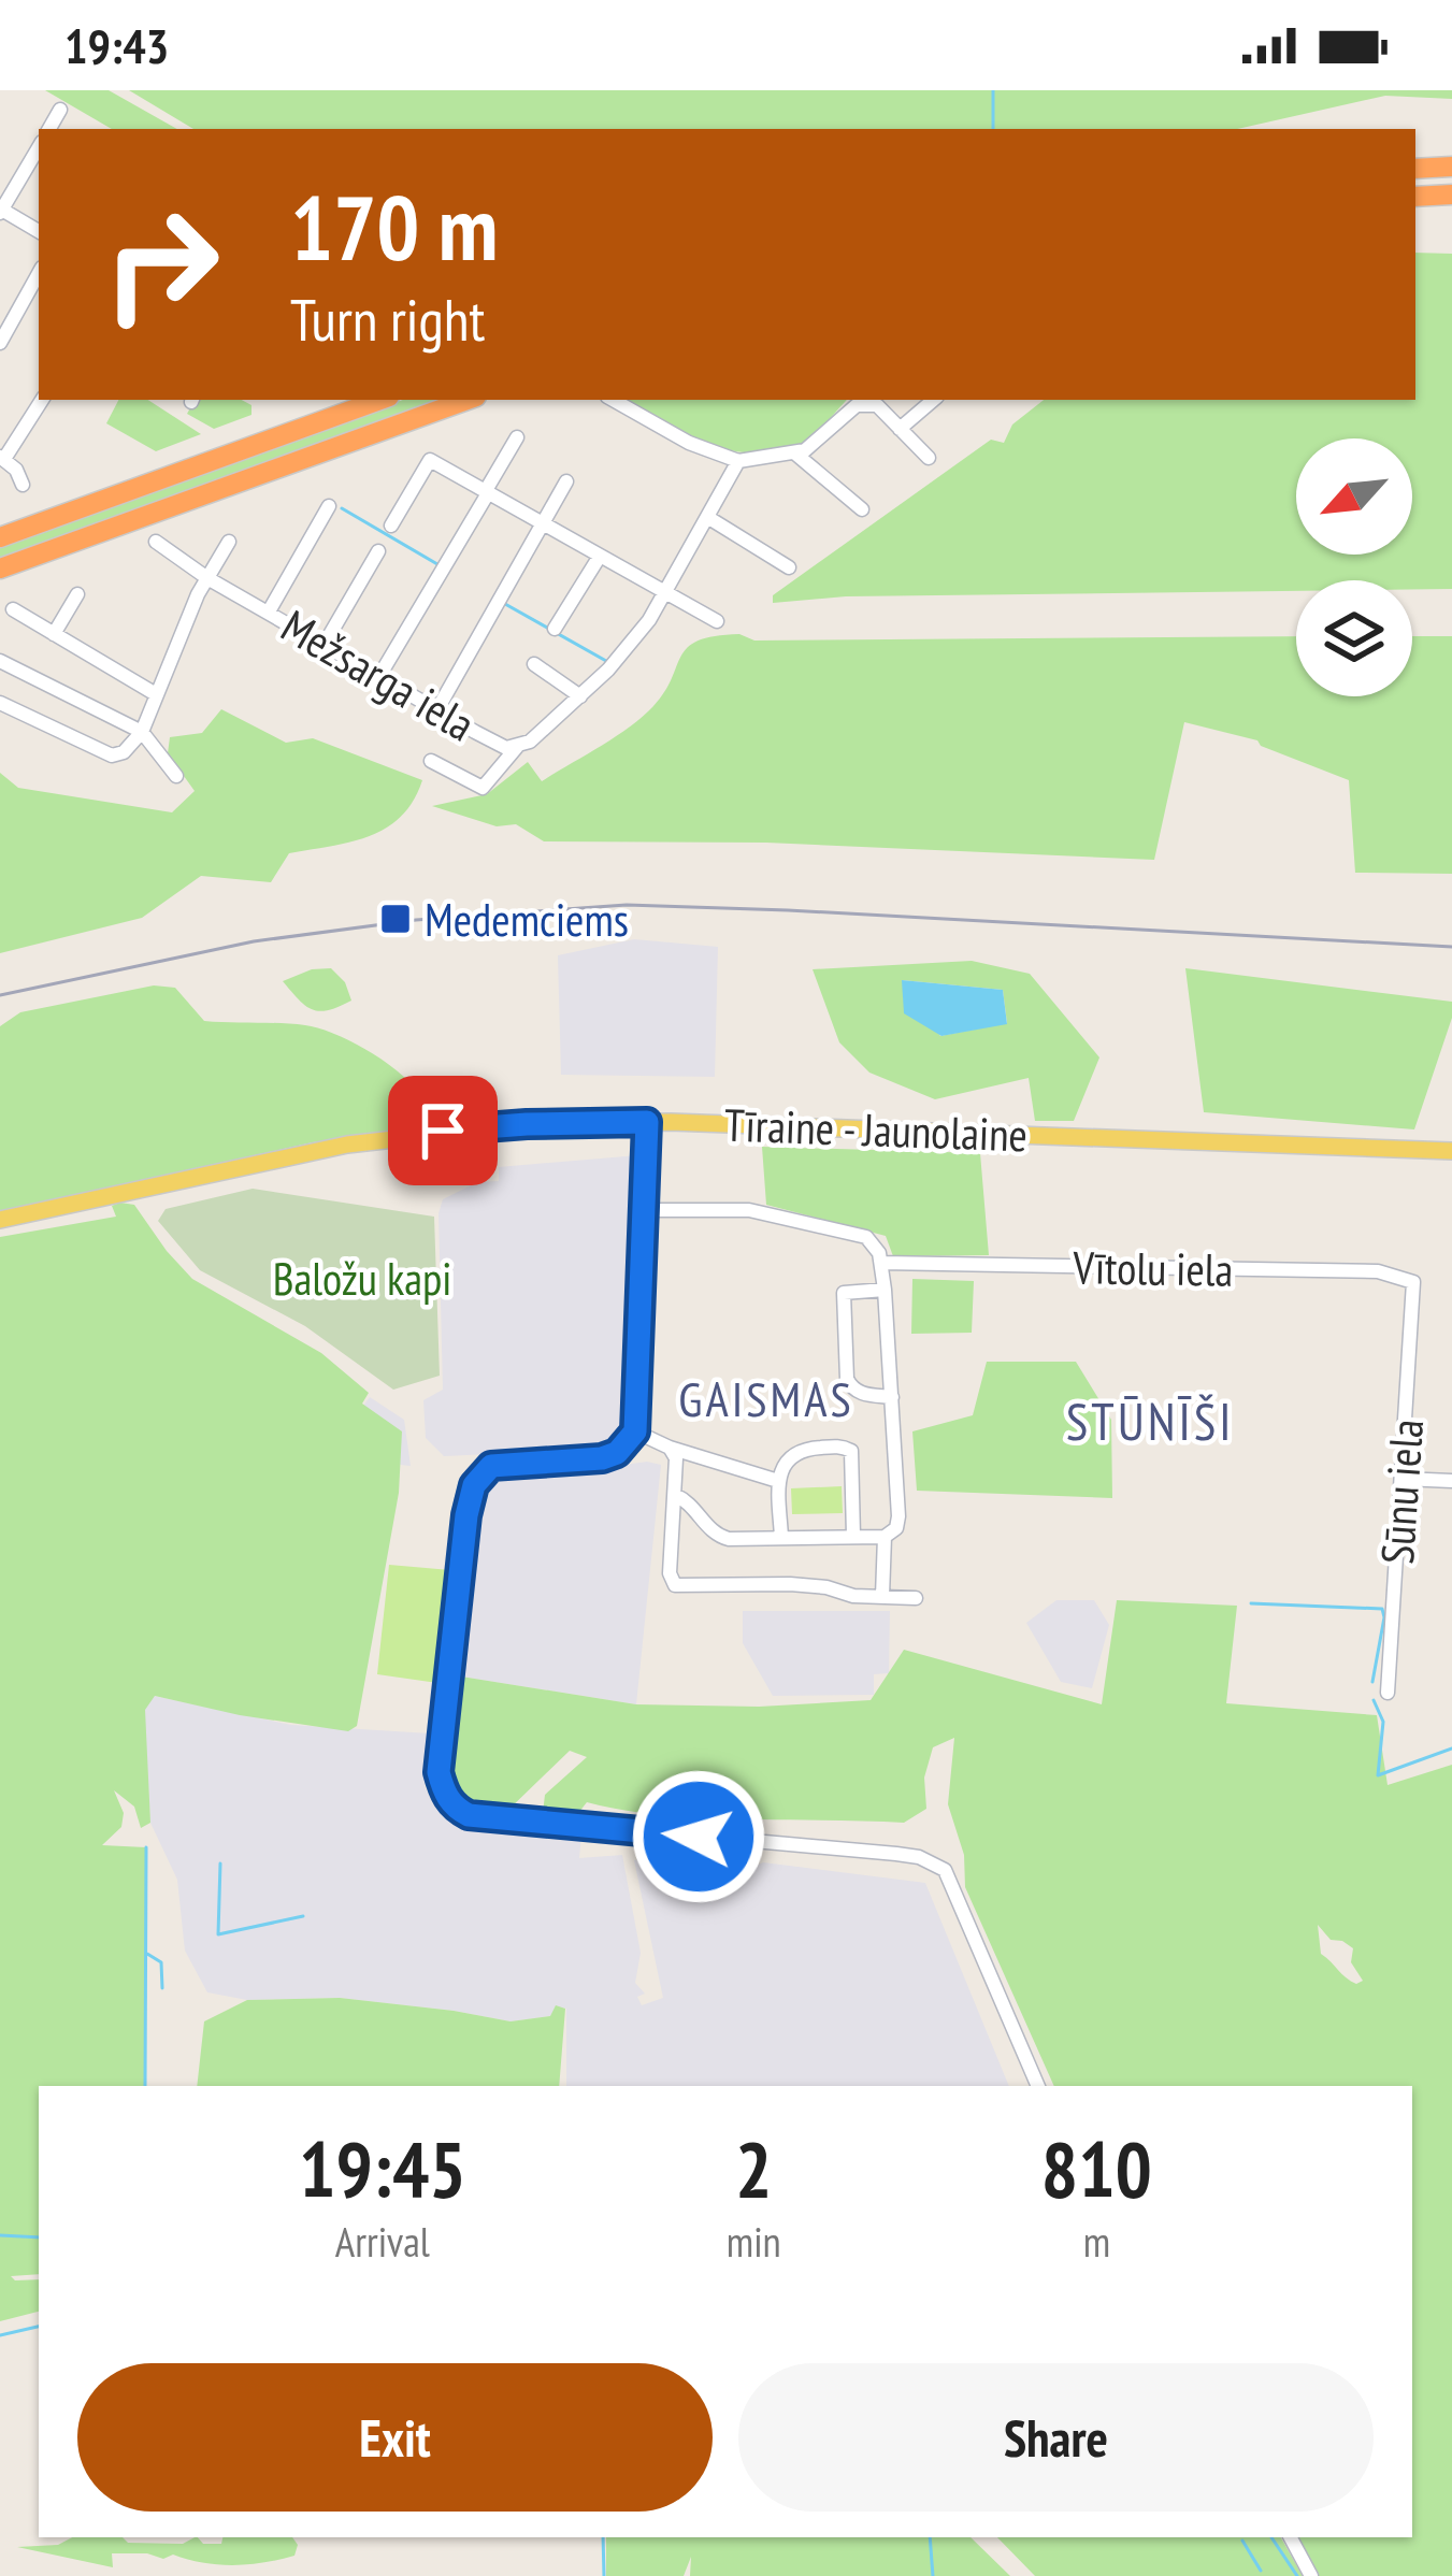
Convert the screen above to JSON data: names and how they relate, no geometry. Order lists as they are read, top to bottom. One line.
{"streets":{"main road":["Tīraine - Jaunolaine"],"street":["Mežsarga iela","Vītolu iela","Sūnu iela"]},"crossings":[["Vītolu iela","Sūnu iela"]],"districts":["GAISMAS","STŪNĪŠI"],"parks":["Baložu kapi"],"places":{"transit":["Medemciems"]},"north":"bottom left","page":{"status":"19:43","turn":["170 m","Turn right"],"eta":["19:45","Arrival","2","min","810","m"],"buttons":["Exit","Share"]}}
